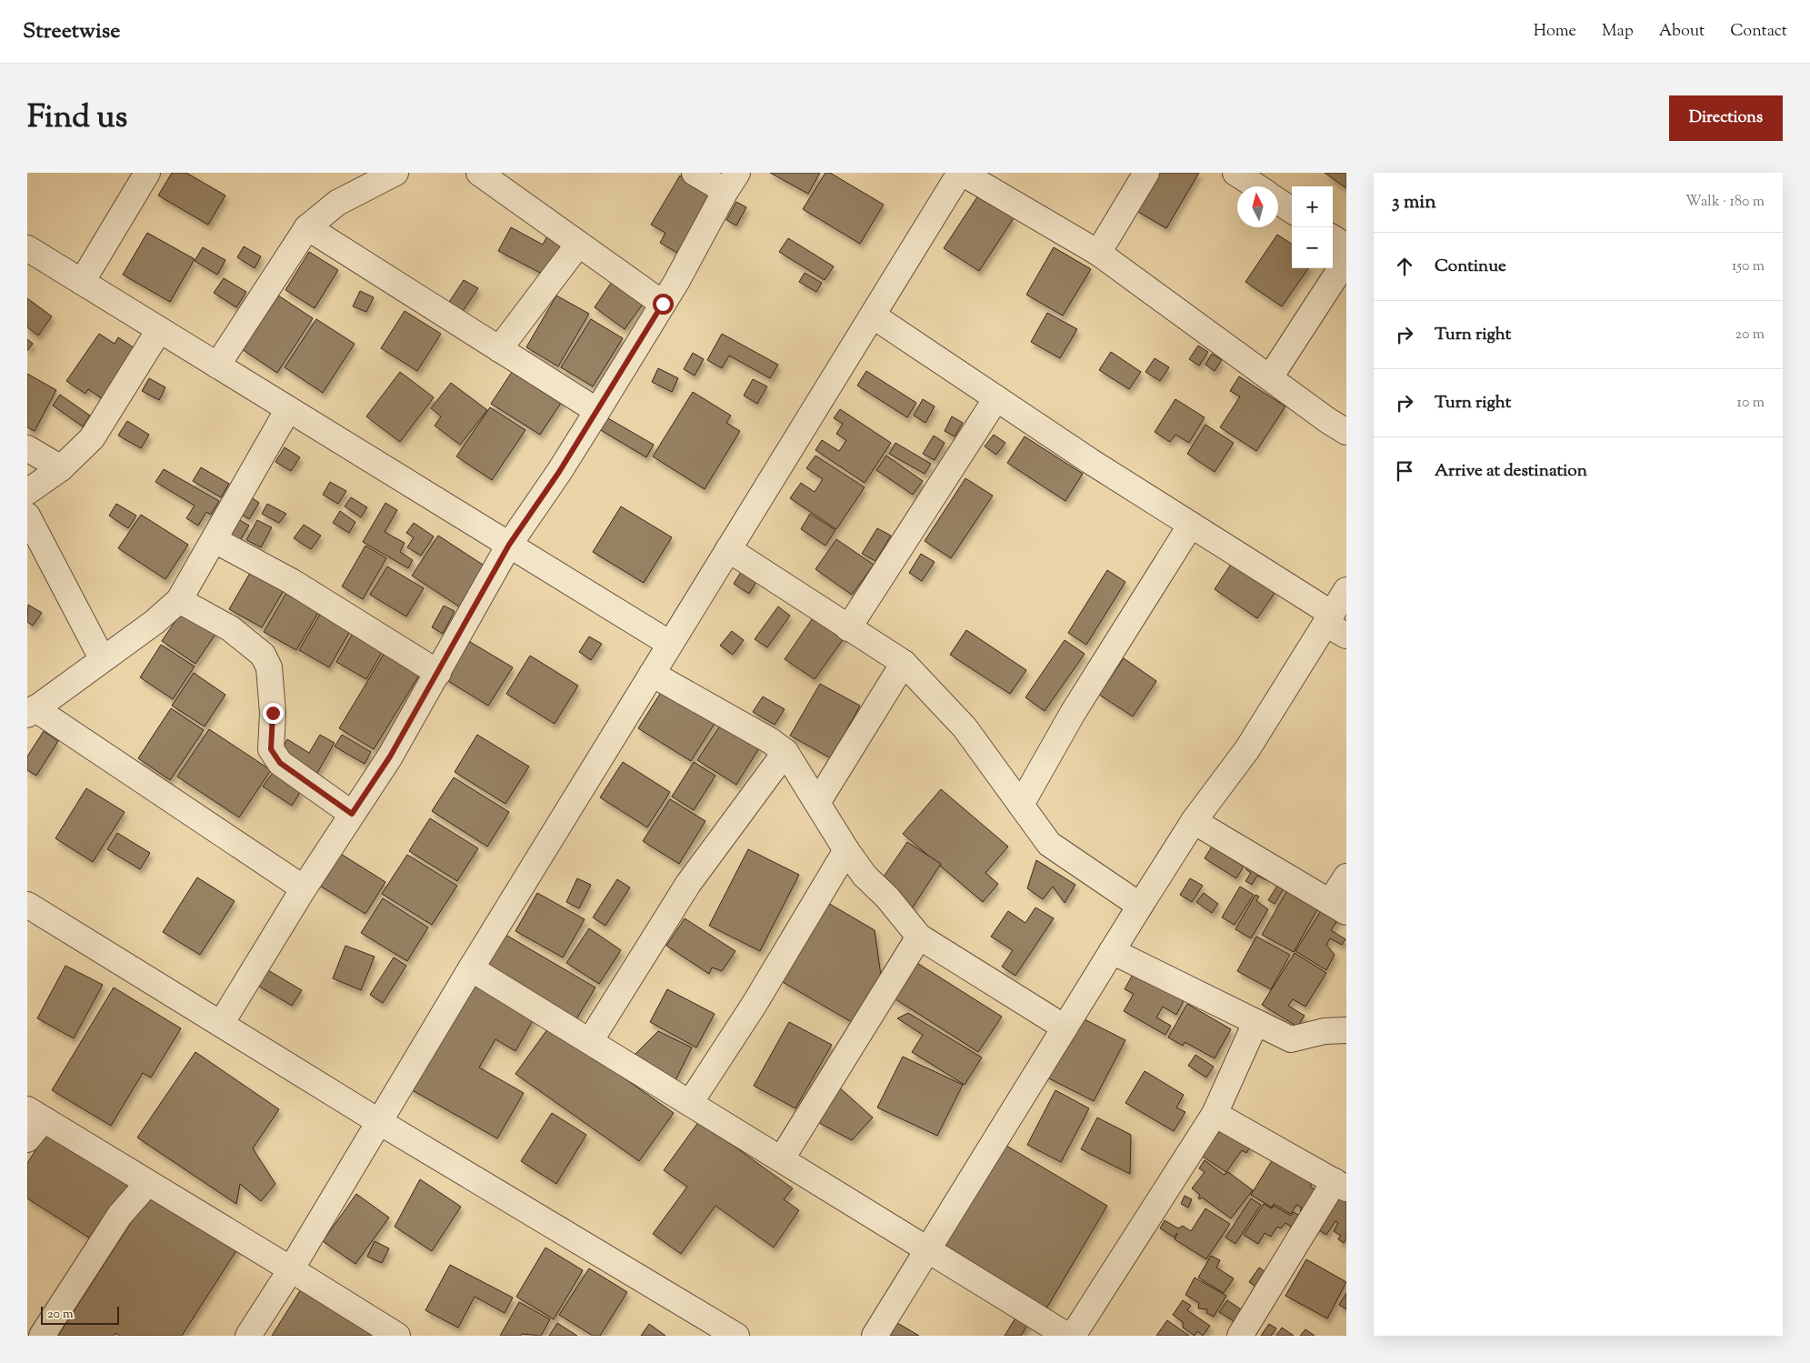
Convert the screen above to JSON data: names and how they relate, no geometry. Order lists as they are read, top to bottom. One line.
{"scale_bar":"20 m","north":"top","page":{"header":"Streetwise","nav":["Home","Map","About","Contact"],"title":"Find us","buttons":"Directions","heading":["3 min","Walk · 180 m"],"map_buttons":["+","−"],"list":[["Continue","150 m"],["Turn right","20 m"],["Turn right","10 m"],"Arrive at destination"],"scale":"20 m"}}
